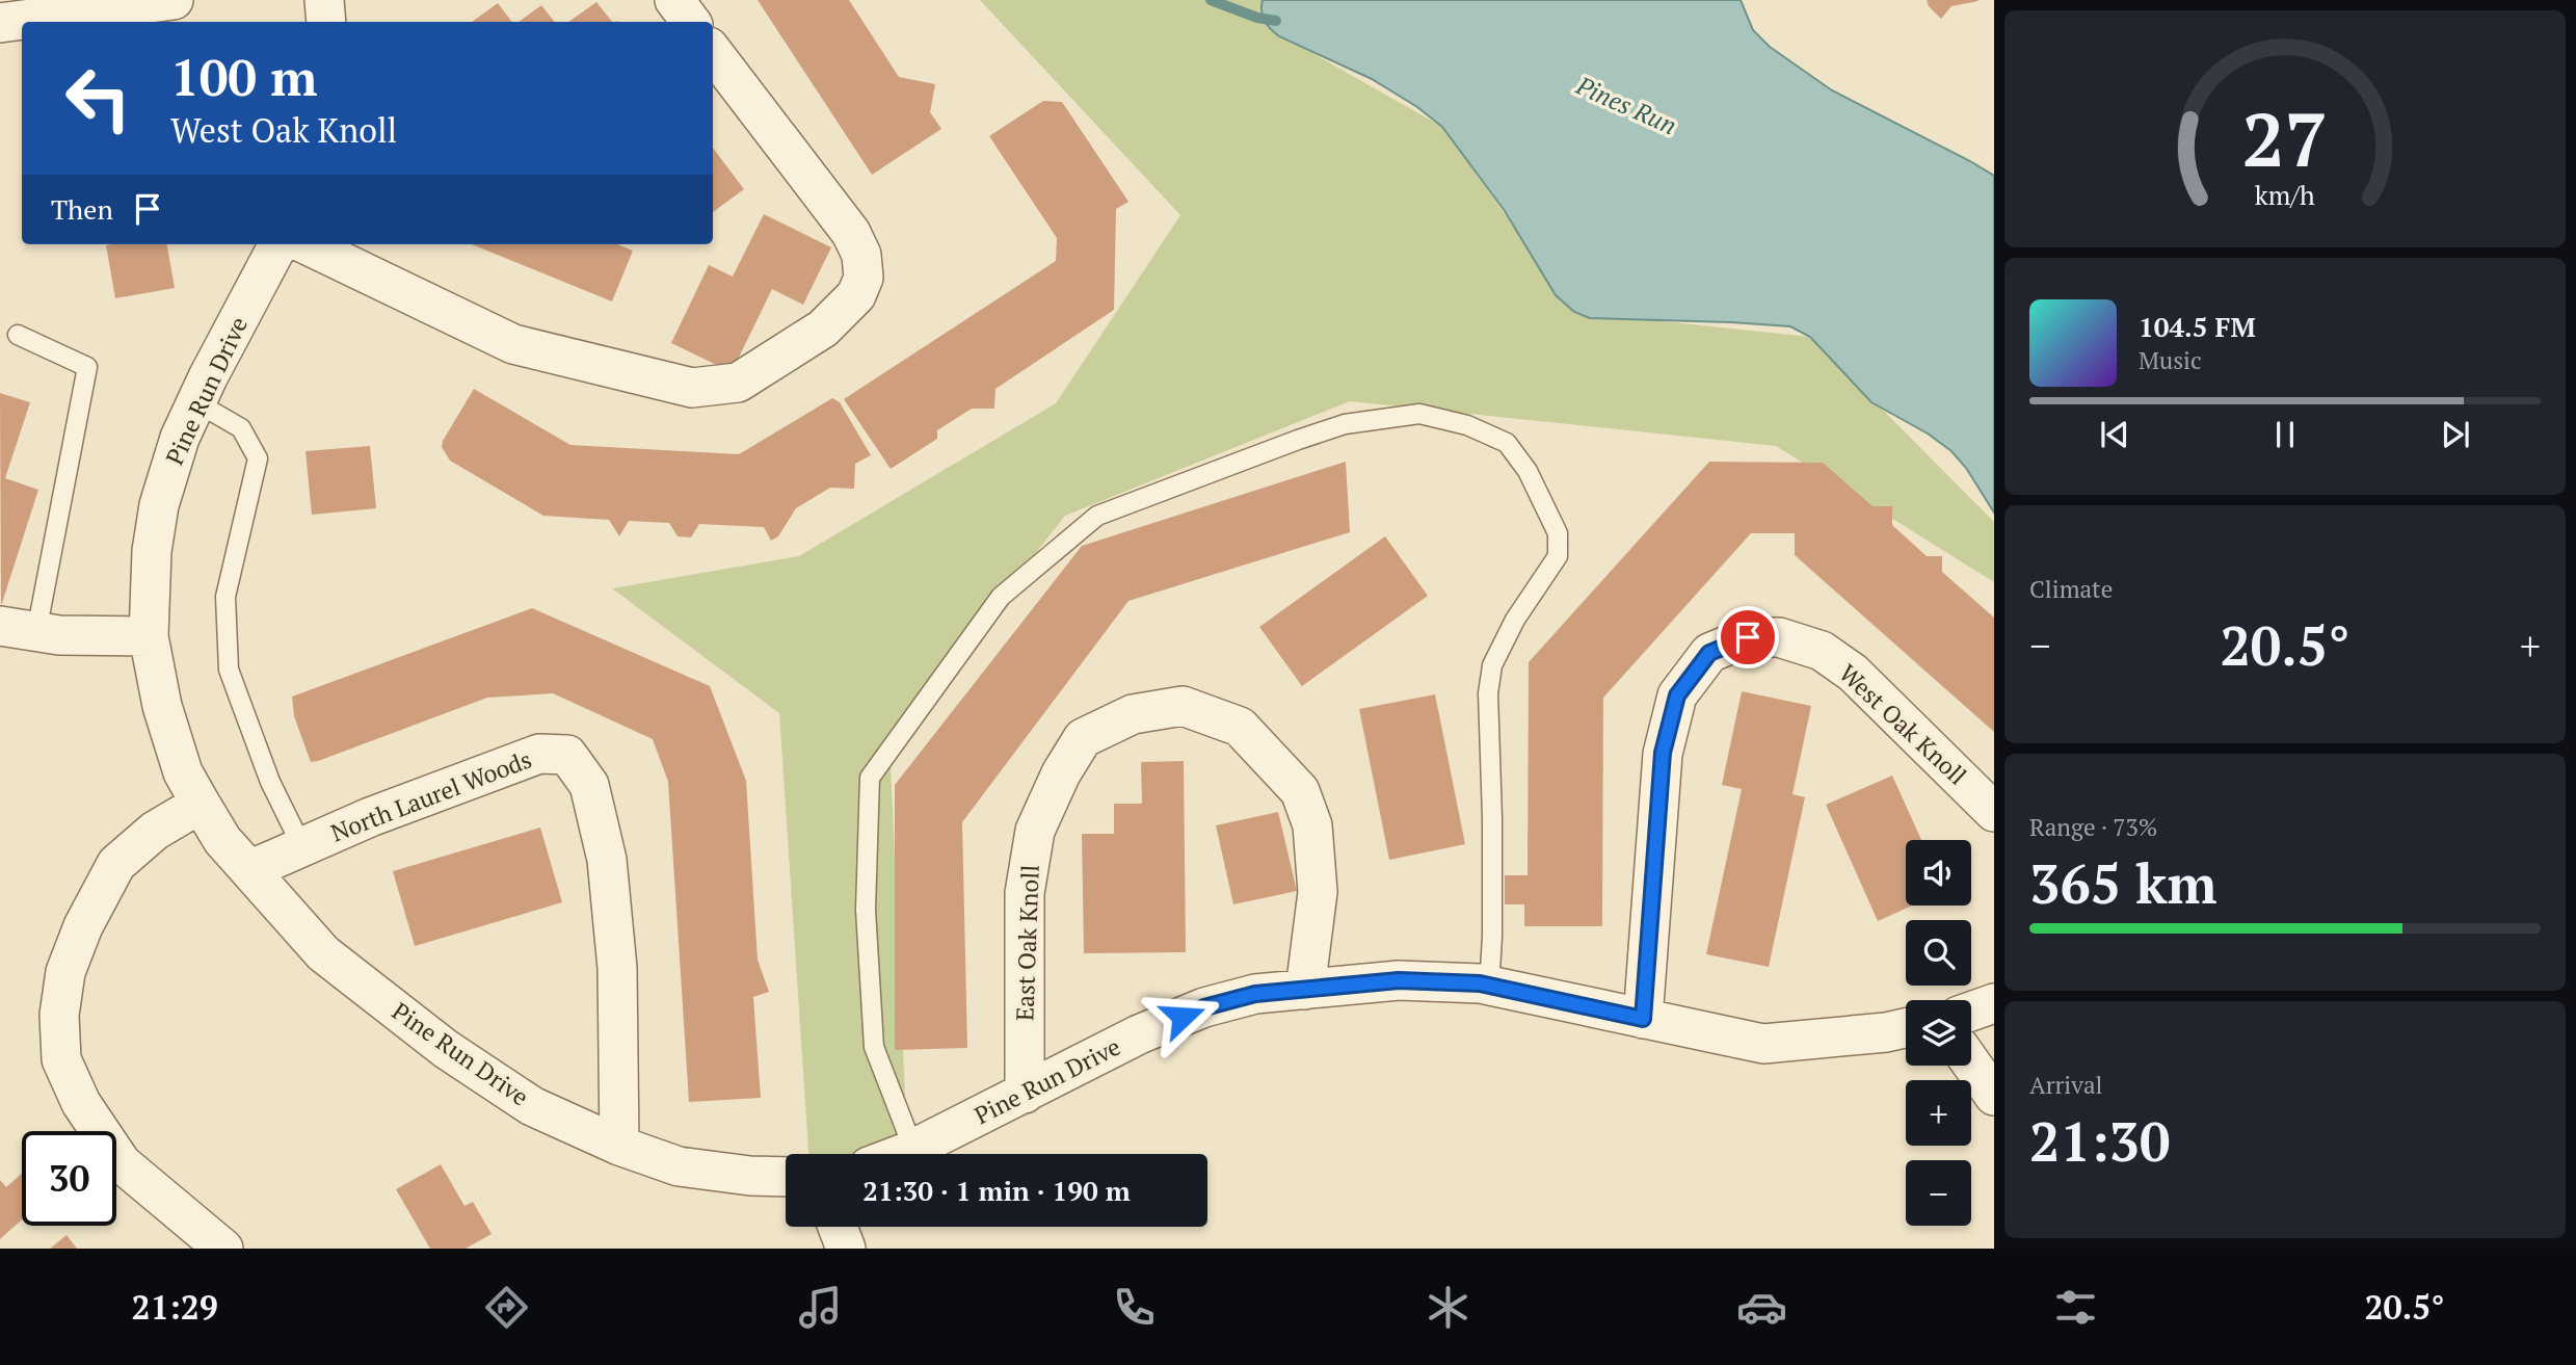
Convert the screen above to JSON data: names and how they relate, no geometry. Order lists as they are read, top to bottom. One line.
{"streets":{"street":["Pine Run Drive","West Oak Knoll","North Laurel Woods","East Oak Knoll"]},"crossings":[["Pine Run Drive","West Oak Knoll"],["Pine Run Drive","North Laurel Woods"],["Pine Run Drive","East Oak Knoll"]],"water":["Pines Run"],"page":{"turn":["100 m","West Oak Knoll"],"then":"Then","song":["104.5 FM","Music"],"tile":["Climate",["Range · 73%","365 km"],["Arrival","21:30"]],"heat":["−","20.5°","+"],"map_buttons":["+","−"],"limit":"30","trip":"21:30 · 1 min · 190 m","tabs":["21:29","20.5°"],"gauge":["27","km/h"]}}
